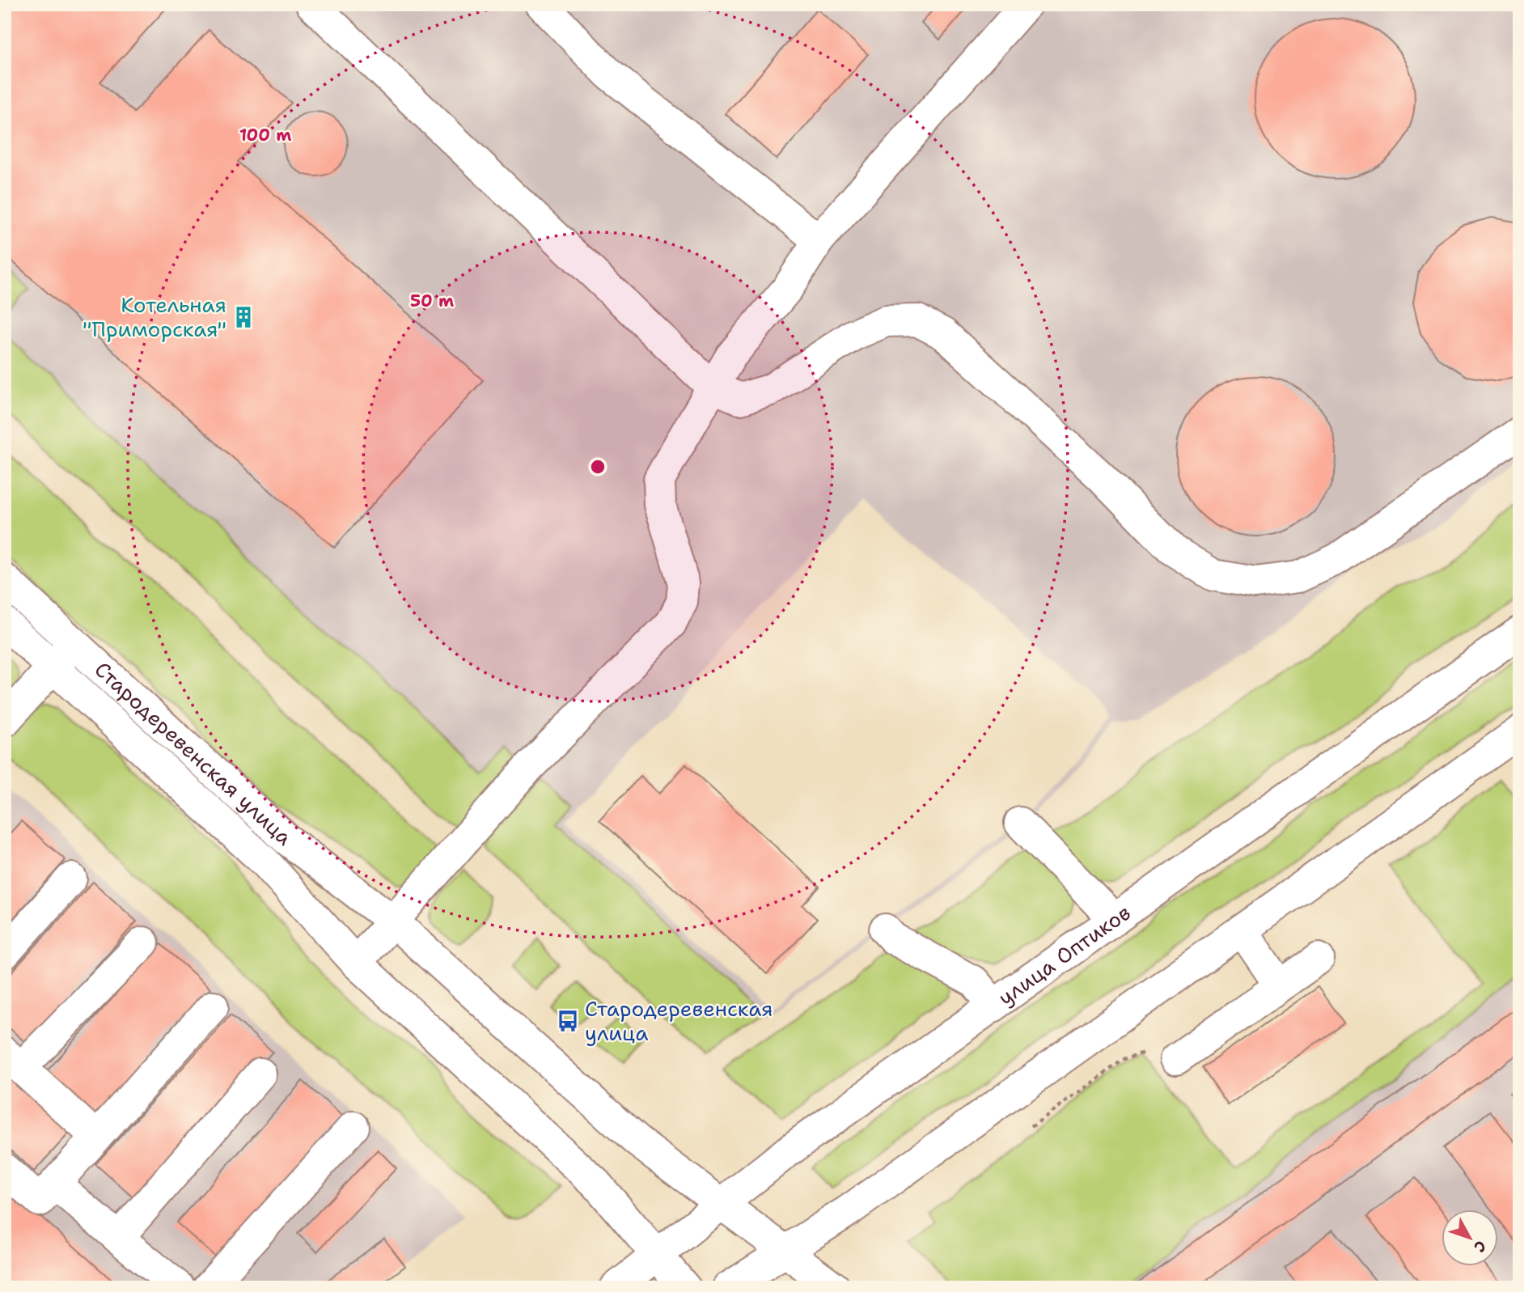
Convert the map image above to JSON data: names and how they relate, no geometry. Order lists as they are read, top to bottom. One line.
{"streets":{"main road":["Стародеревенская улица","улица Оптиков"]},"crossings":[["Стародеревенская улица","улица Оптиков"]],"places":{"building":["Котельная \"Приморская\""],"bus stop":["Стародеревенская улица"]},"north":"bottom right","rings":["100 m","50 m"]}
